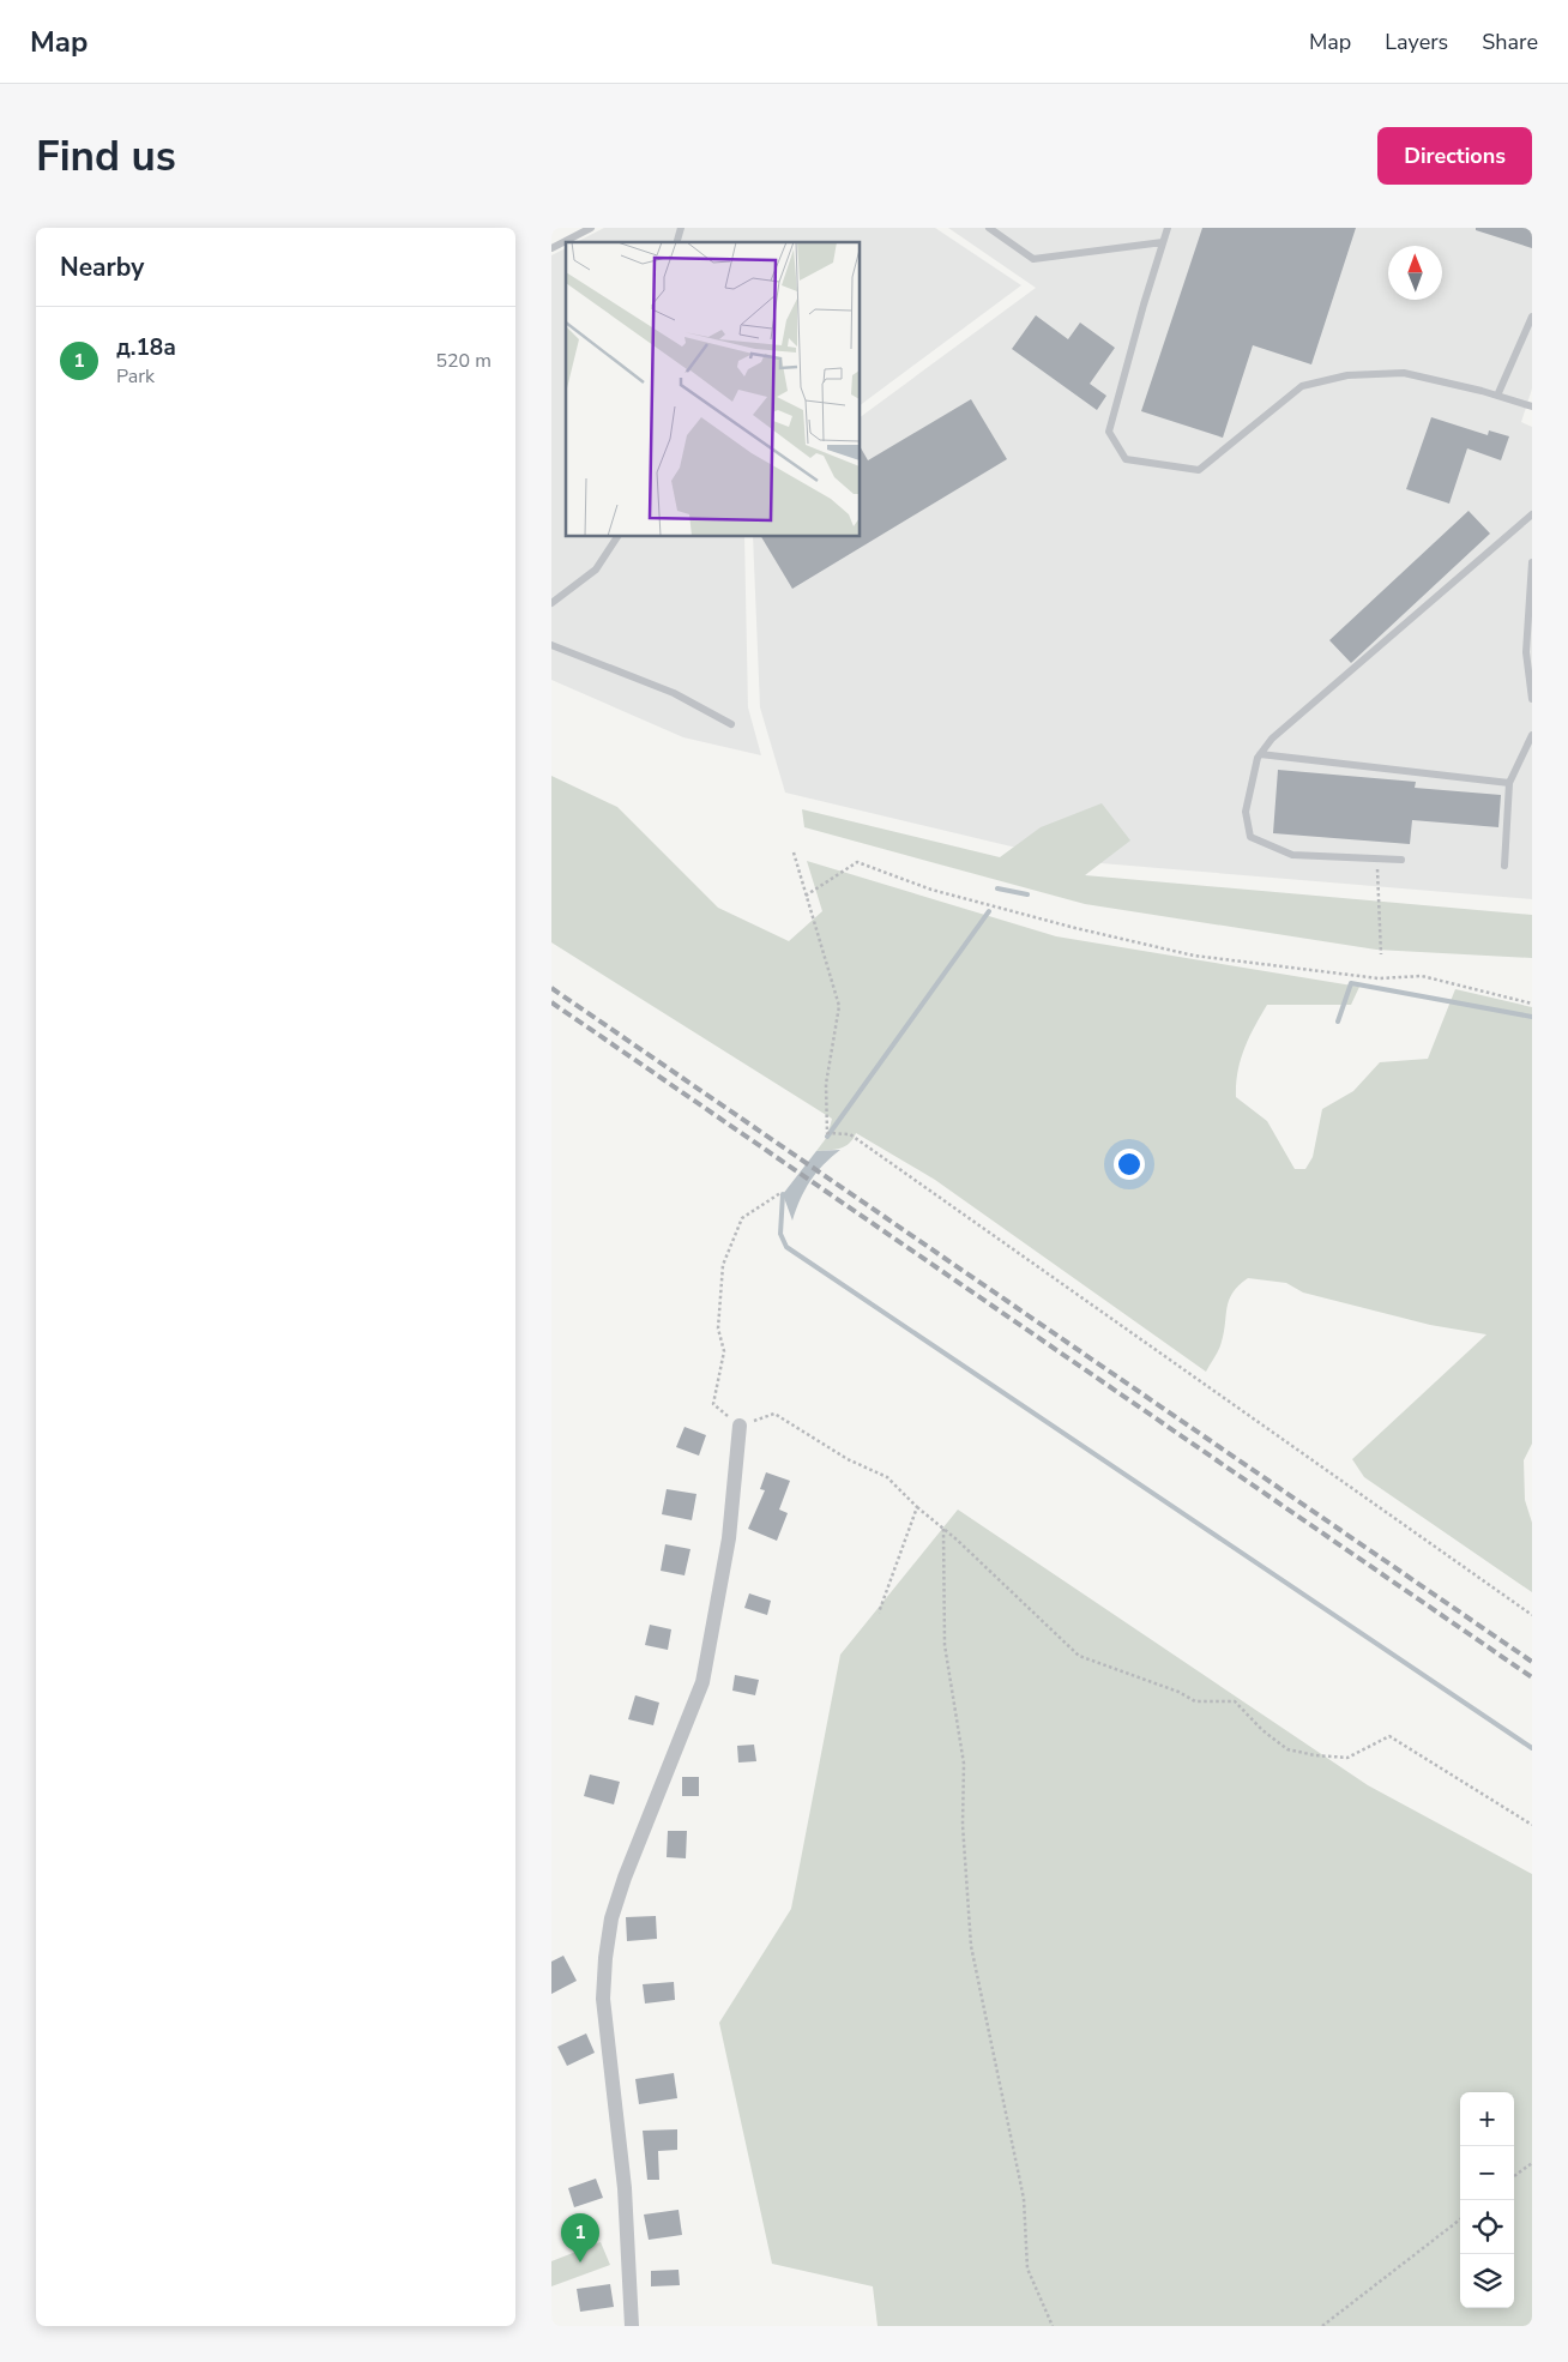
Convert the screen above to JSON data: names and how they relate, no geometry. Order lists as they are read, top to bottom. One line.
{"north":"top","page":{"header":"Map","nav":["Map","Layers","Share"],"buttons":"Directions","title":"Find us","heading":"Nearby","list":[{"mark":"1","name":"д.18а","note":"Park","value":"520 m"}],"map_buttons":["+","−"],"pins":"1"}}
